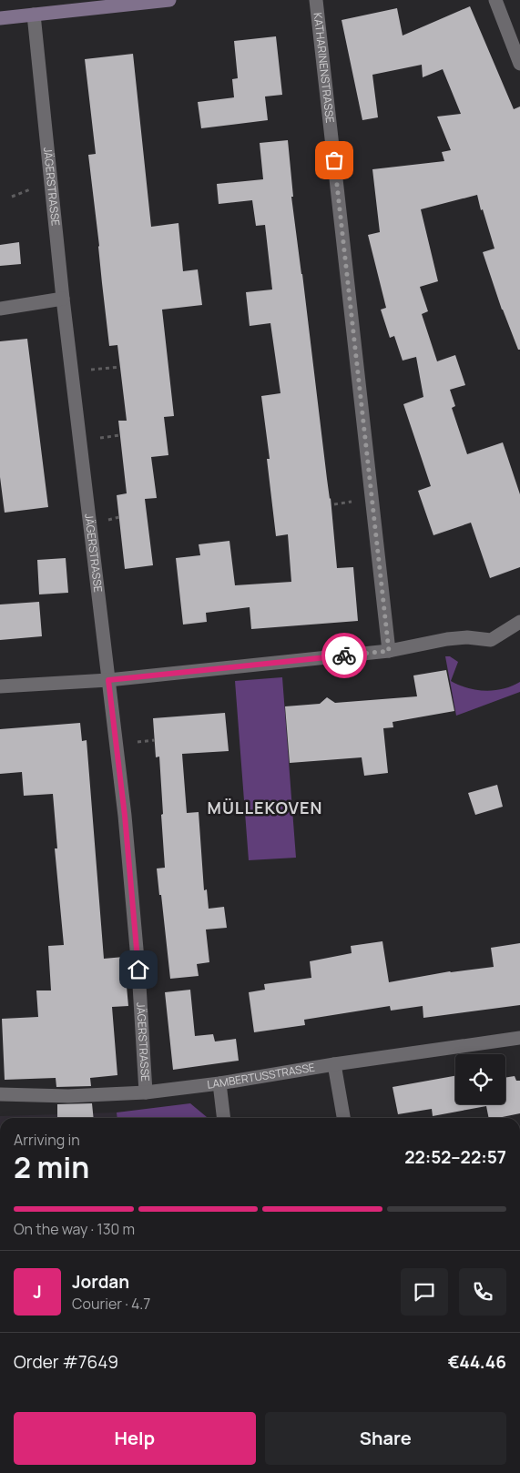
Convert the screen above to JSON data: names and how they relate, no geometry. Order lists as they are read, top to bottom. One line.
{"streets":{"street":["KATHARINENSTRASSE","JÄGERSTRASSE","LAMBERTUSSTRASSE"]},"crossings":[["JÄGERSTRASSE","LAMBERTUSSTRASSE"]],"districts":["MÜLLEKOVEN"],"page":{"heading":["2 min","Arriving in","22:52–22:57"],"panel":["Jordan","Courier · 4.7","Order #7649","€44.46"],"bar":"On the way · 130 m","round":"J","buttons":["Help","Share"]}}
